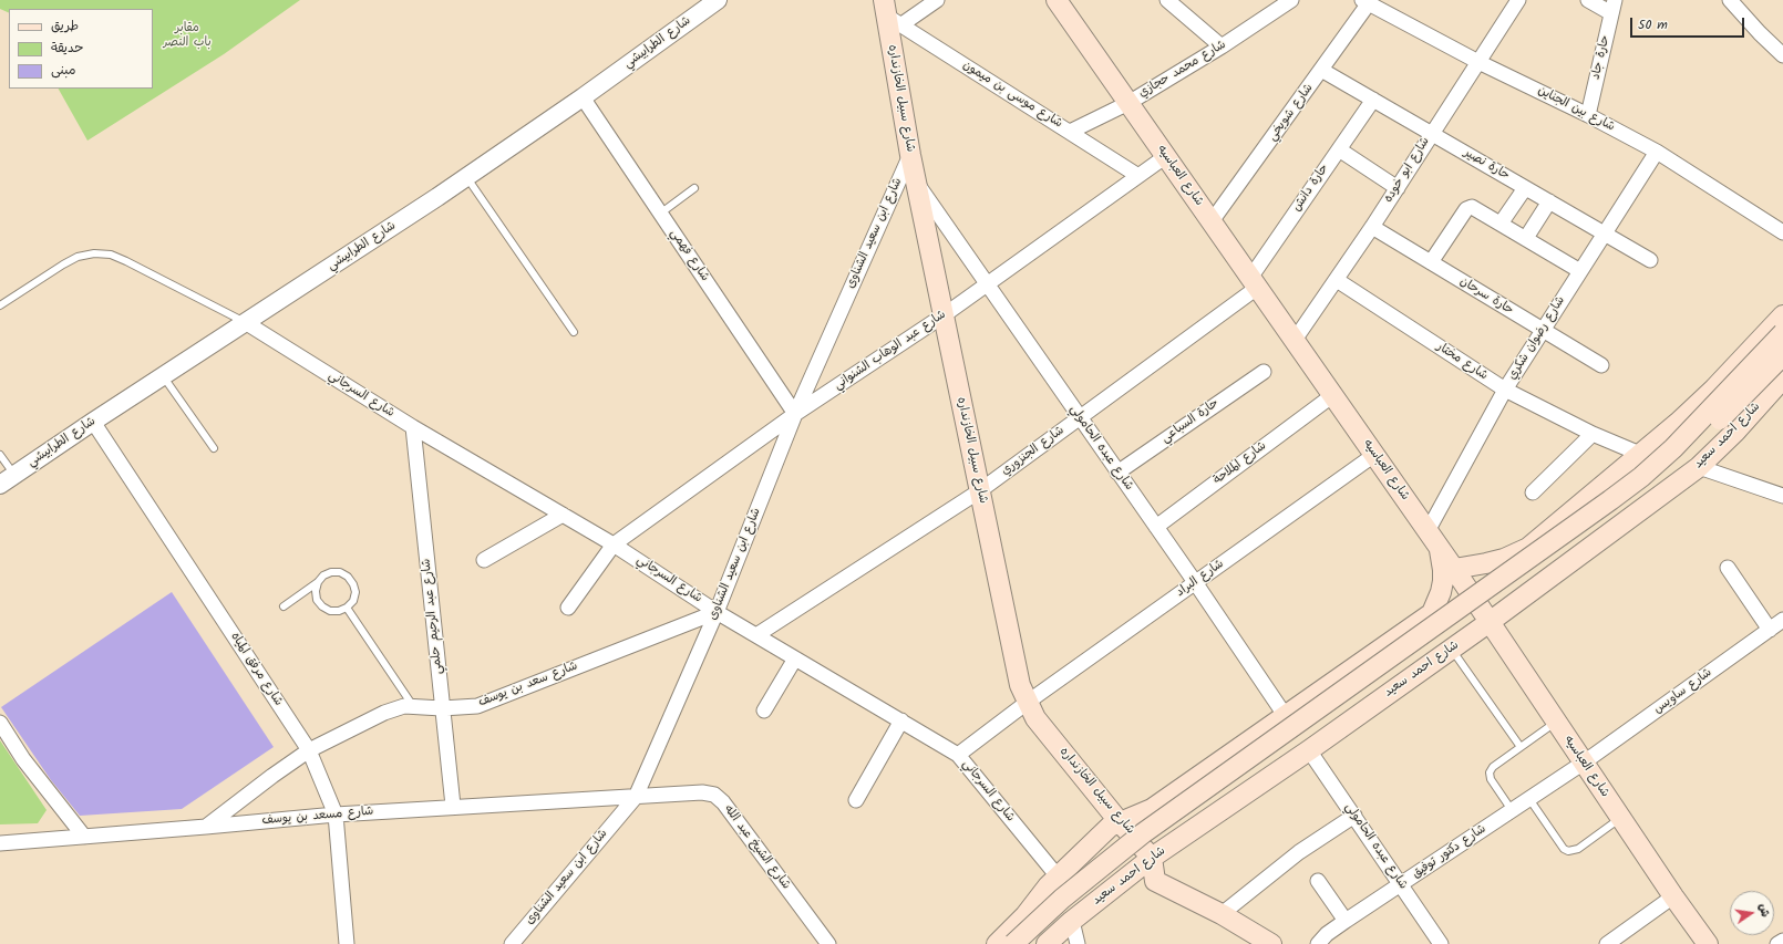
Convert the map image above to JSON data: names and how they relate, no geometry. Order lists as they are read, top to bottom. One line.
{"streets":{"main road":["شارع سبيل الخازنداره","شارع العباسيه","شارع احمد سعيد"],"street":["شارع الطرابيشي","حارة جاد","شارع محمد حجازي","شارع موسى بن ميمون","شارع بين الجناين","شارع شويخي","حارة نصير","شارع ابو خوده","حارة دانش","شارع ابن سعيد الشناوى","شارع فهمي","حارة سرحان","شارع رضوان شكري","شارع عبد الوهاب الشنواني","شارع مختار","شارع السرجاني","حارة السباعي","شارع عبده الحامولي","شارع الجنزوري","شارع الملاحة","شارع البراد","شارع عبد الرحيم حلمي","شارع مرفق المياه","شارع سعد بن يوسف","شارع ساويس","شارع مسعد بن يوسف","شارع الشيخ عبد الله","شارع دكتور توفيق"]},"crossings":[["شارع الطرابيشي","شارع فهمي"],["شارع الطرابيشي","شارع السرجاني"],["شارع الطرابيشي","شارع مرفق المياه"],["حارة جاد","شارع بين الجناين"],["شارع محمد حجازي","شارع موسى بن ميمون"],["شارع محمد حجازي","شارع العباسيه"],["شارع موسى بن ميمون","شارع سبيل الخازنداره"],["شارع موسى بن ميمون","شارع عبد الوهاب الشنواني"],["شارع سبيل الخازنداره","شارع ابن سعيد الشناوى"],["شارع سبيل الخازنداره","شارع عبد الوهاب الشنواني"],["شارع سبيل الخازنداره","شارع احمد سعيد"],["شارع سبيل الخازنداره","شارع عبده الحامولي"],["شارع سبيل الخازنداره","شارع الجنزوري"],["شارع سبيل الخازنداره","شارع البراد"],["شارع بين الجناين","شارع شويخي"],["شارع بين الجناين","شارع ابو خوده"],["شارع بين الجناين","شارع رضوان شكري"],["شارع شويخي","حارة نصير"],["شارع شويخي","شارع العباسيه"],["حارة نصير","شارع ابو خوده"],["حارة نصير","حارة دانش"],["حارة نصير","شارع رضوان شكري"],["شارع ابو خوده","شارع العباسيه"],["شارع ابو خوده","حارة سرحان"],["شارع ابو خوده","شارع مختار"],["شارع العباسيه","حارة دانش"],["شارع العباسيه","شارع رضوان شكري"],["شارع العباسيه","شارع عبد الوهاب الشنواني"],["شارع العباسيه","شارع احمد سعيد"],["شارع العباسيه","شارع الجنزوري"],["شارع العباسيه","شارع البراد"],["شارع العباسيه","شارع ساويس"],["شارع العباسيه","شارع دكتور توفيق"],["حارة دانش","شارع الجنزوري"],["شارع ابن سعيد الشناوى","شارع فهمي"],["شارع ابن سعيد الشناوى","شارع عبد الوهاب الشنواني"],["شارع ابن سعيد الشناوى","شارع السرجاني"],["شارع ابن سعيد الشناوى","شارع سعد بن يوسف"],["شارع ابن سعيد الشناوى","شارع مسعد بن يوسف"],["شارع ابن سعيد الشناوى","شارع الشيخ عبد الله"],["شارع فهمي","شارع عبد الوهاب الشنواني"],["حارة سرحان","شارع رضوان شكري"],["شارع رضوان شكري","شارع مختار"],["شارع عبد الوهاب الشنواني","شارع السرجاني"],["شارع عبد الوهاب الشنواني","شارع عبده الحامولي"],["شارع السرجاني","شارع الجنزوري"],["شارع السرجاني","شارع البراد"],["شارع السرجاني","شارع عبد الرحيم حلمي"],["شارع السرجاني","شارع سعد بن يوسف"],["حارة السباعي","شارع عبده الحامولي"],["شارع احمد سعيد","شارع عبده الحامولي"],["شارع عبده الحامولي","شارع الجنزوري"],["شارع عبده الحامولي","شارع الملاحة"],["شارع عبده الحامولي","شارع البراد"],["شارع عبده الحامولي","شارع دكتور توفيق"],["شارع عبد الرحيم حلمي","شارع سعد بن يوسف"],["شارع عبد الرحيم حلمي","شارع مسعد بن يوسف"],["شارع مرفق المياه","شارع سعد بن يوسف"],["شارع مرفق المياه","شارع مسعد بن يوسف"],["شارع سعد بن يوسف","شارع مسعد بن يوسف"],["شارع ساويس","شارع دكتور توفيق"],["شارع مسعد بن يوسف","شارع الشيخ عبد الله"]],"parks":["مقابر باب النصر"],"legend":["طريق","حديقة","مبنى"],"scale_bar":"50 m","north":"right"}
